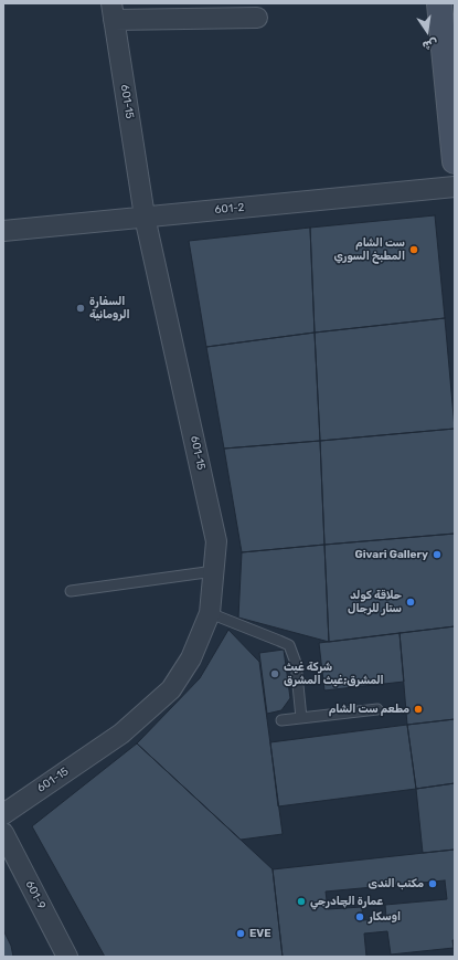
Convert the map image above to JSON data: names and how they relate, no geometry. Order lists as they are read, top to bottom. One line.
{"streets":{"street":["601-15","601-2","601-9"]},"crossings":[["601-15","601-2"]],"places":["ست الشام المطبخ السوري","السفارة الرومانية","Givari Gallery","حلاقة كولد ستار للرجال","شركة غيث المشرق;غيث المشرق","مطعم ست الشام","مكتب الندى","عمارة الچادرجي","اوسكار","EVE"],"north":"bottom"}
